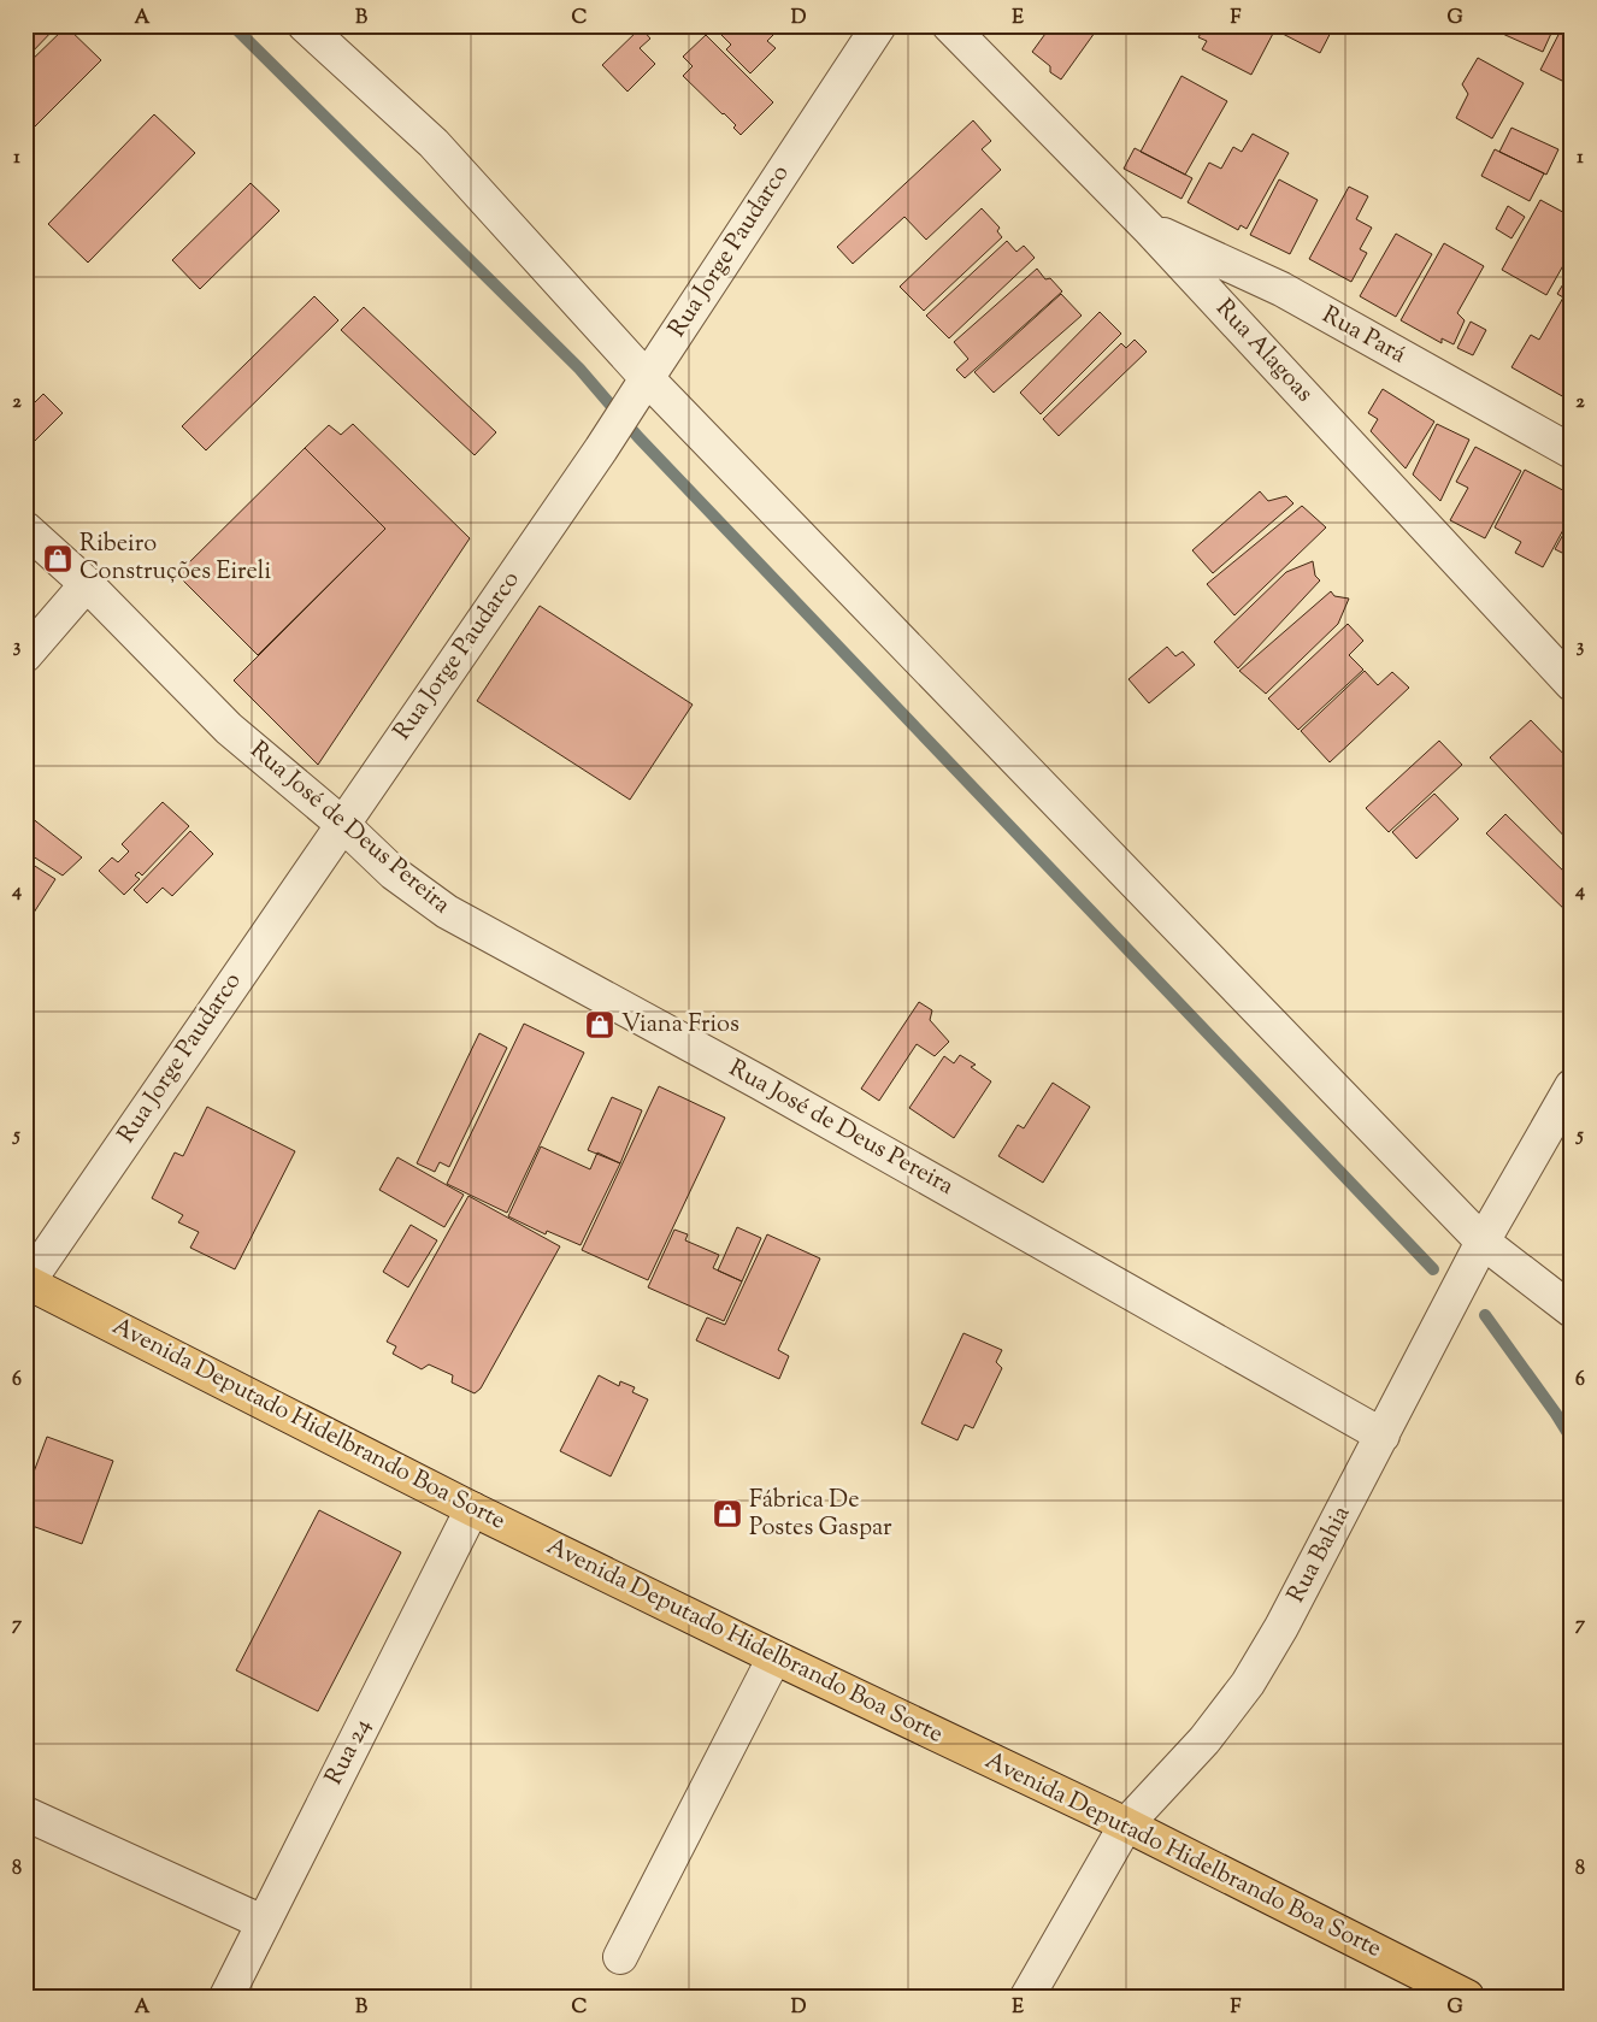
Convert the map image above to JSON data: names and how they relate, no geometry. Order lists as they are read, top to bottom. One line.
{"streets":{"main road":["Avenida Deputado Hidelbrando Boa Sorte"],"street":["Rua Jorge Paudarco","Rua Pará","Rua Alagoas","Rua José de Deus Pereira","Rua Bahia","Rua 24"]},"crossings":[["Rua Jorge Paudarco","Rua José de Deus Pereira"],["Rua Jorge Paudarco","Avenida Deputado Hidelbrando Boa Sorte"],["Rua Pará","Rua Alagoas"],["Rua José de Deus Pereira","Rua Bahia"],["Avenida Deputado Hidelbrando Boa Sorte","Rua Bahia"],["Avenida Deputado Hidelbrando Boa Sorte","Rua 24"]],"places":{"shop":["Ribeiro Construções Eireli","Viana Frios","Fábrica De Postes Gaspar"]},"grid":{"columns":["A","B","C","D","E","F","G"],"rows":["1","2","3","4","5","6","7","8"]}}
